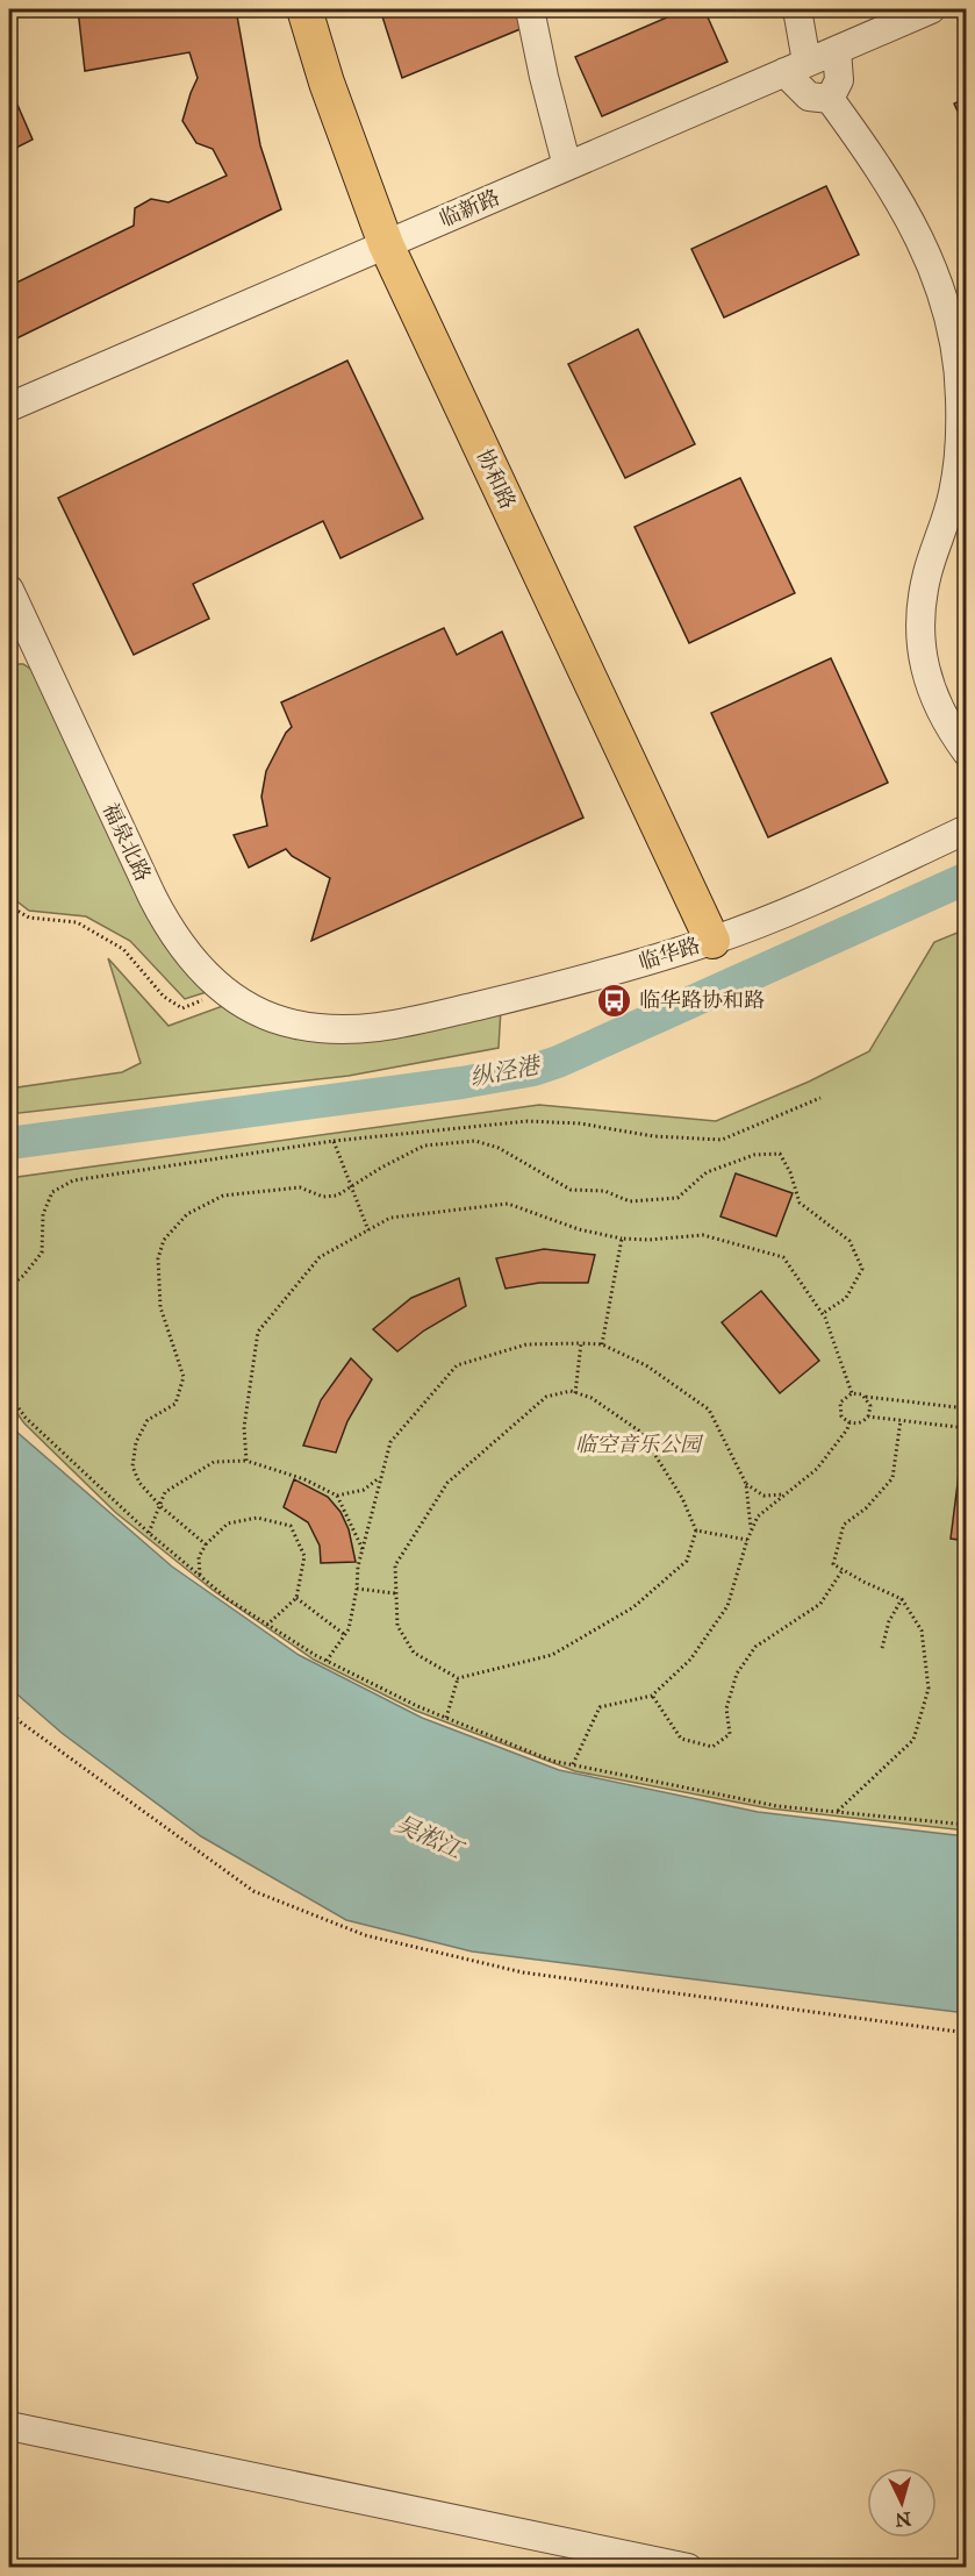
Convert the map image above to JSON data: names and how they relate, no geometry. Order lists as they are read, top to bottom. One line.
{"streets":{"main road":["协和路"],"street":["临新路","福泉北路","临华路"]},"crossings":[["临新路","协和路"],["协和路","临华路"],["福泉北路","临华路"]],"water":["纵泾港","吴淞江"],"parks":["临空音乐公园"],"places":{"bus stop":["临华路协和路"]},"north":"bottom"}
